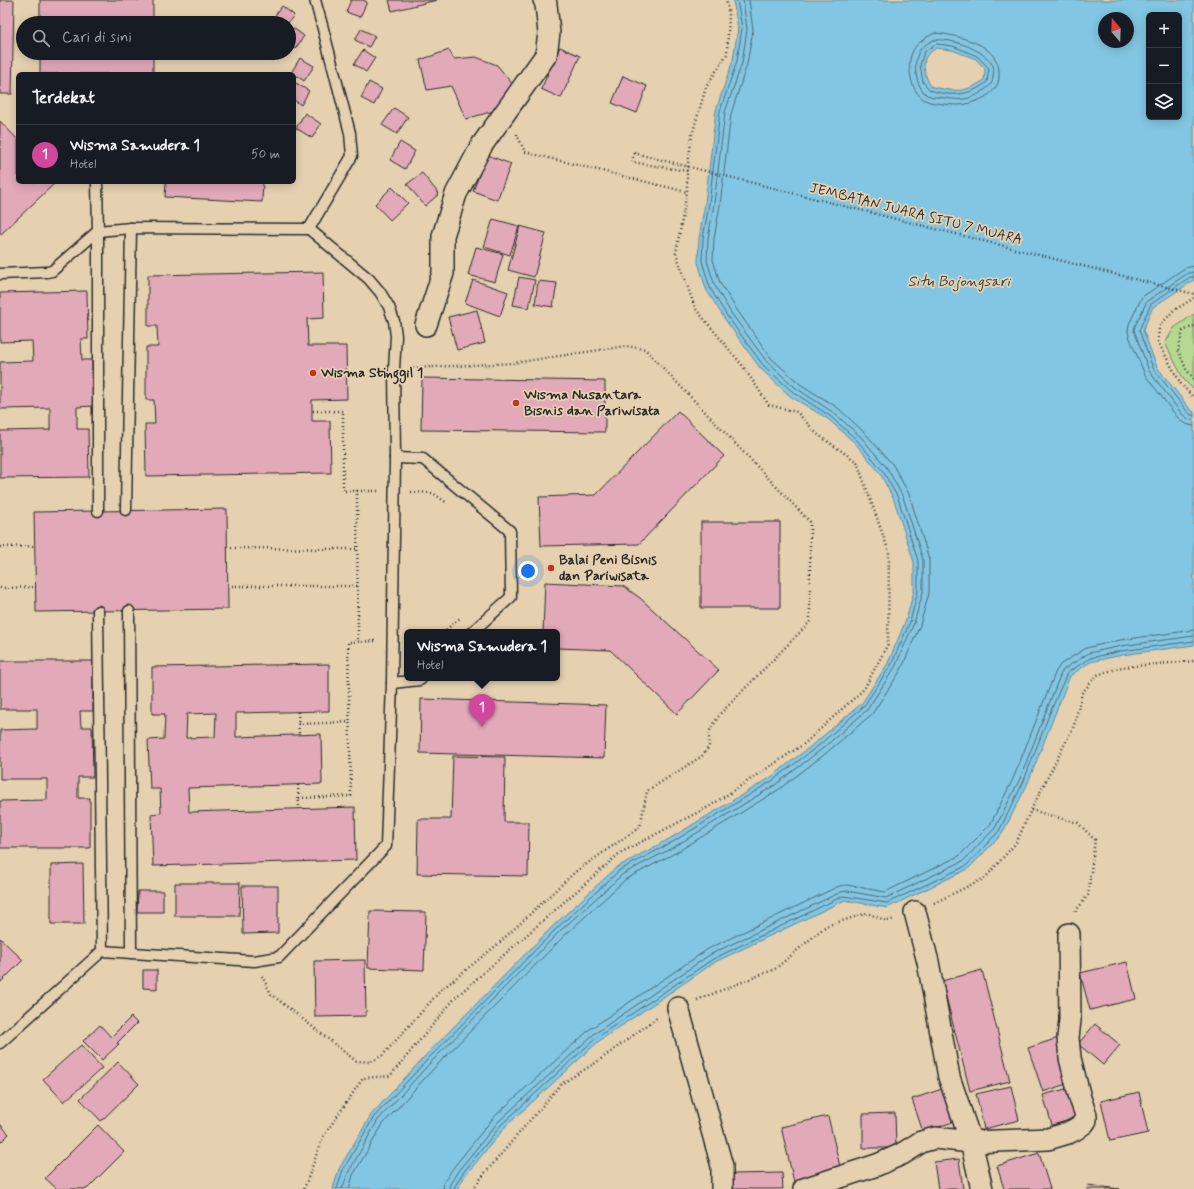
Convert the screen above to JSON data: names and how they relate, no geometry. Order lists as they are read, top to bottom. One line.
{"streets":{"path":["JEMBATAN JUARA SITU 7 MUARA"]},"water":["Situ Bojongsari"],"places":["Wisma Stinggil 1","Wisma Nusantara Bisnis dan Pariwisata","Balai Peni Bisnis dan Pariwisata"],"north":"top","page":{"map_buttons":["+","−"],"search":"Cari di sini","heading":"Terdekat","list":[{"mark":"1","name":"Wisma Samudera 1","note":"Hotel","value":"50 m"}],"popup":["Wisma Samudera 1","Hotel"],"pins":"1"}}
